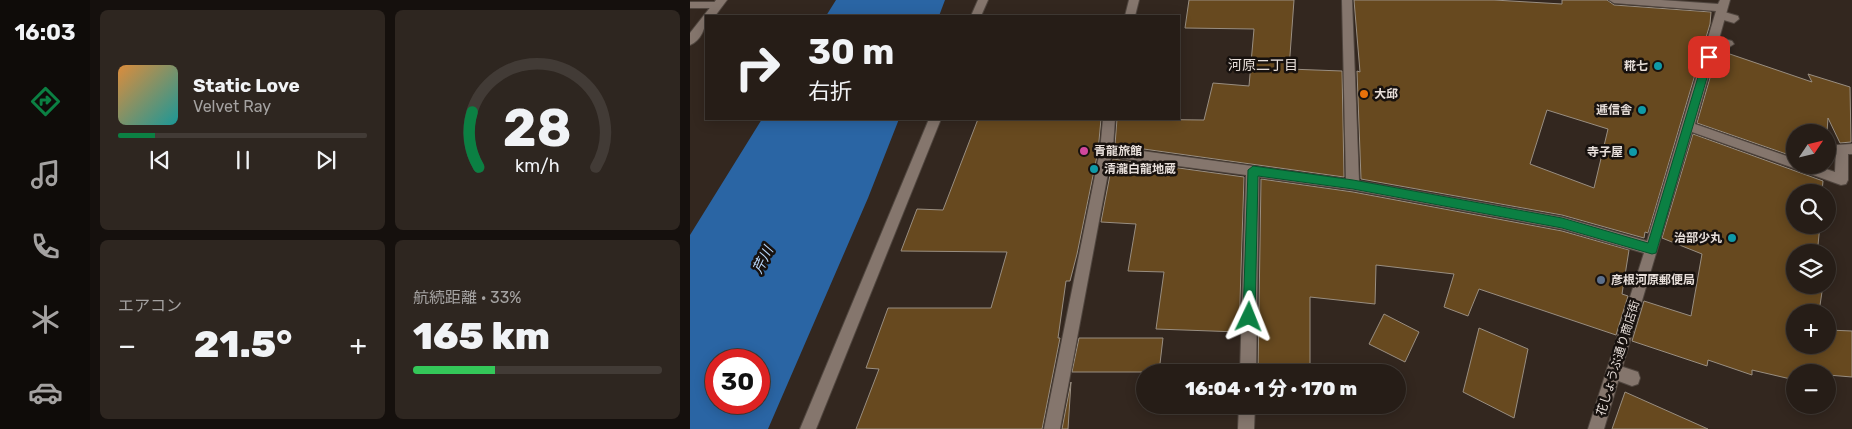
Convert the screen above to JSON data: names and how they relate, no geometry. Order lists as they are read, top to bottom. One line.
{"streets":{"street":["花しょうぶ通り商店街"]},"districts":["河原二丁目"],"water":["芹川"],"places":["糀七","大邱","逓信舎","青龍旅館","寺子屋","清瀧白龍地蔵","治部少丸","彦根河原郵便局"],"north":"top right","page":{"tabs":"16:03","turn":["30 m","右折"],"song":["Static Love","Velvet Ray"],"map_buttons":["+","−"],"tile":["エアコン",["航続距離 · 33%","165 km"]],"heat":["−","21.5°","+"],"limit":"30","trip":"16:04 · 1 分 · 170 m","gauge":["28","km/h"]}}
